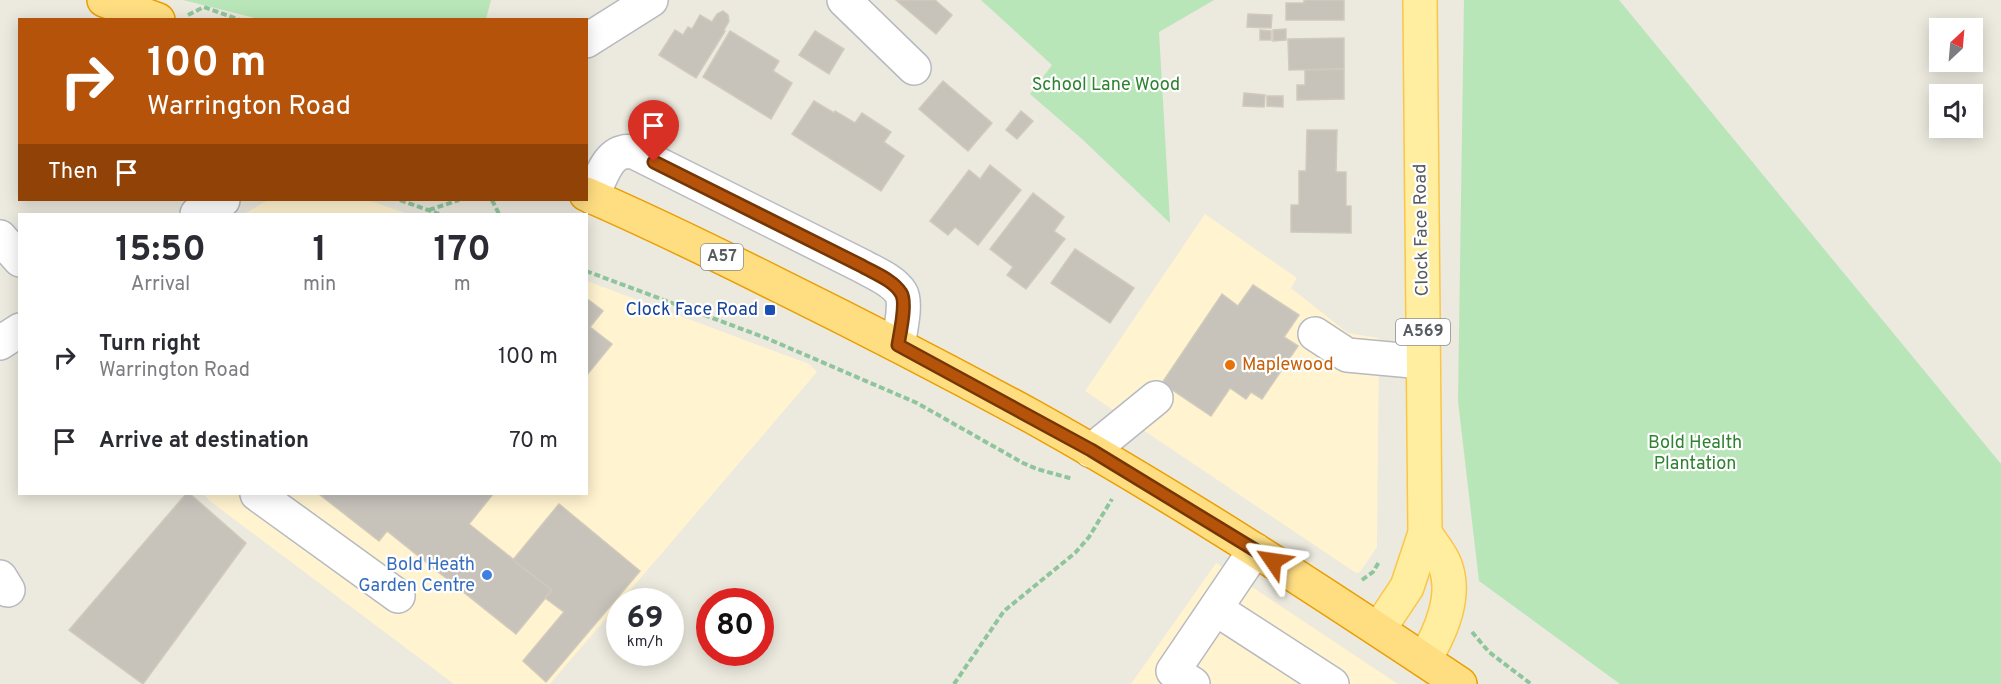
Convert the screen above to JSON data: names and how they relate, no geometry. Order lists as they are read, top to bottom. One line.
{"streets":{"highway":["A57"],"main road":["Clock Face Road","A569"]},"crossings":[["Clock Face Road","A57"]],"parks":["School Lane Wood","Bold Health Plantation"],"places":{"transit":["Clock Face Road"],"other":["Maplewood","Bold Heath Garden Centre"]},"north":"top right","page":{"turn":["100 m","Warrington Road"],"then":"Then","eta":["15:50","Arrival","1","min","170","m"],"list":[{"name":"Turn right","note":"Warrington Road","value":"100 m"},{"name":"Arrive at destination","value":"70 m"}],"speed":"69 km/h","limit":"80"}}
